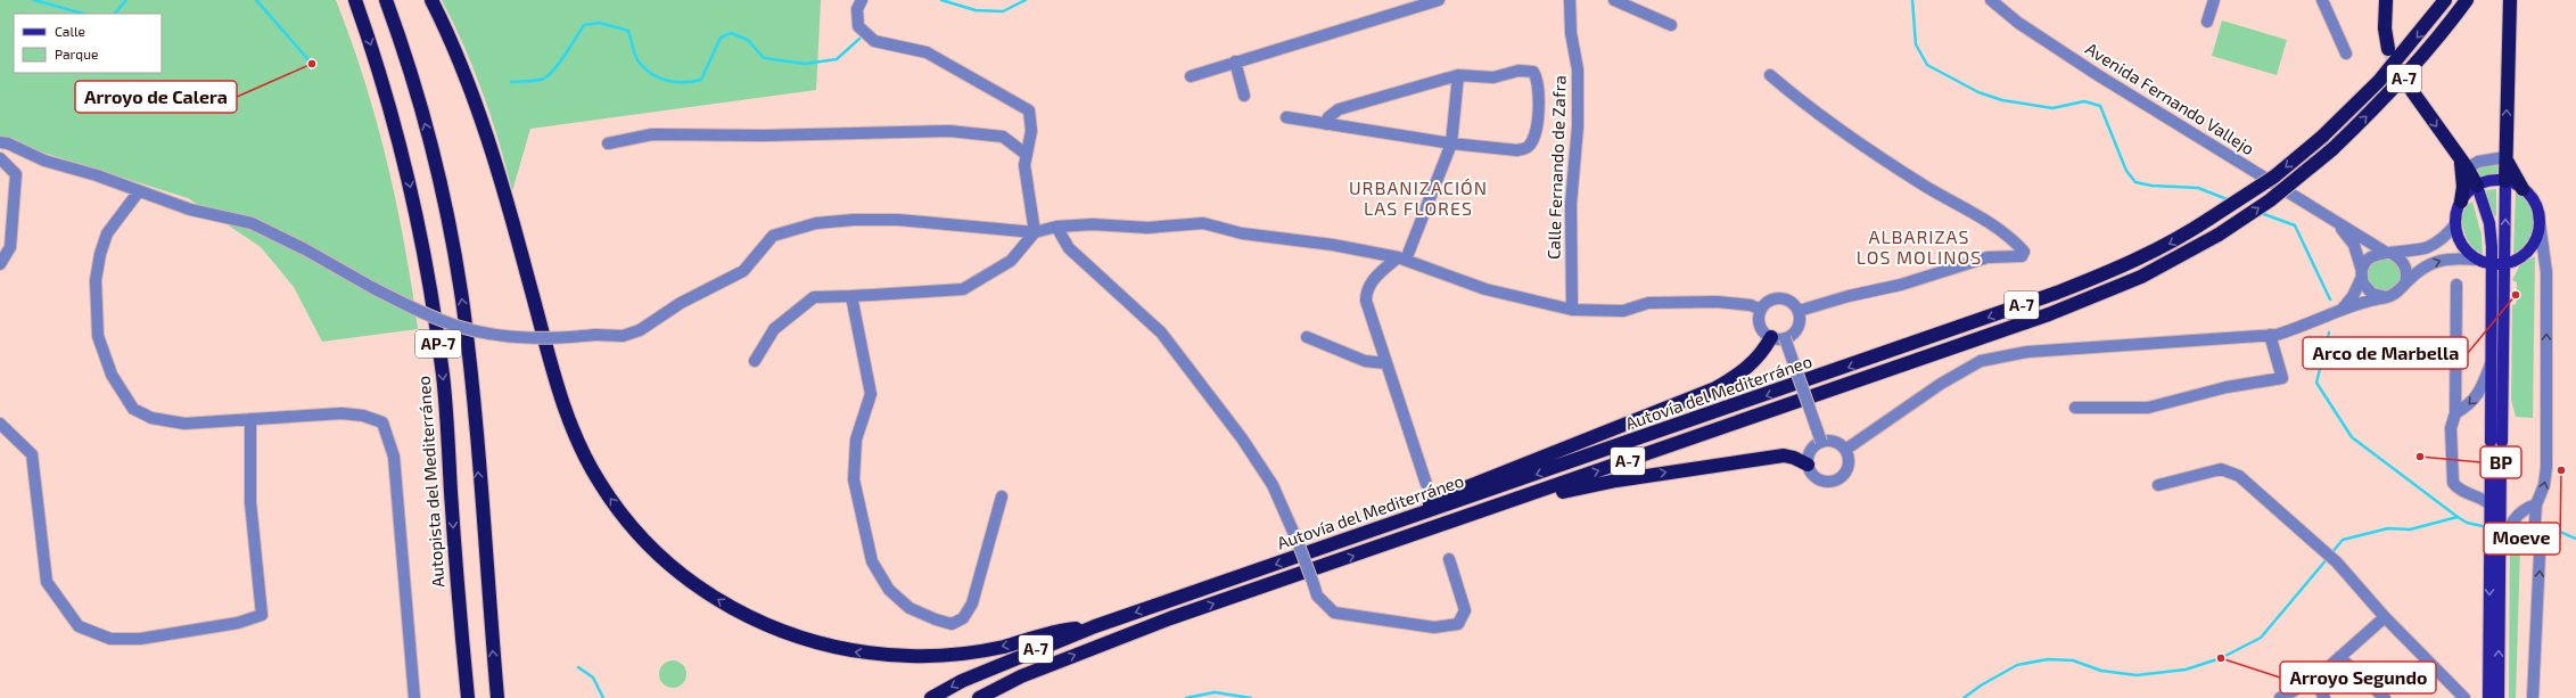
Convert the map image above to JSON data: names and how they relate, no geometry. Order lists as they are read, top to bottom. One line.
{"streets":{"highway":["A-7","AP-7","Autovía del Mediterráneo","Autopista del Mediterráneo"],"street":["Avenida Fernando Vallejo","Calle Fernando de Zafra"]},"districts":["URBANIZACIÓN LAS FLORES","ALBARIZAS LOS MOLINOS"],"places":["Arroyo de Calera","Arco de Marbella","BP","Moeve","Arroyo Segundo"],"legend":["Calle","Parque"]}
